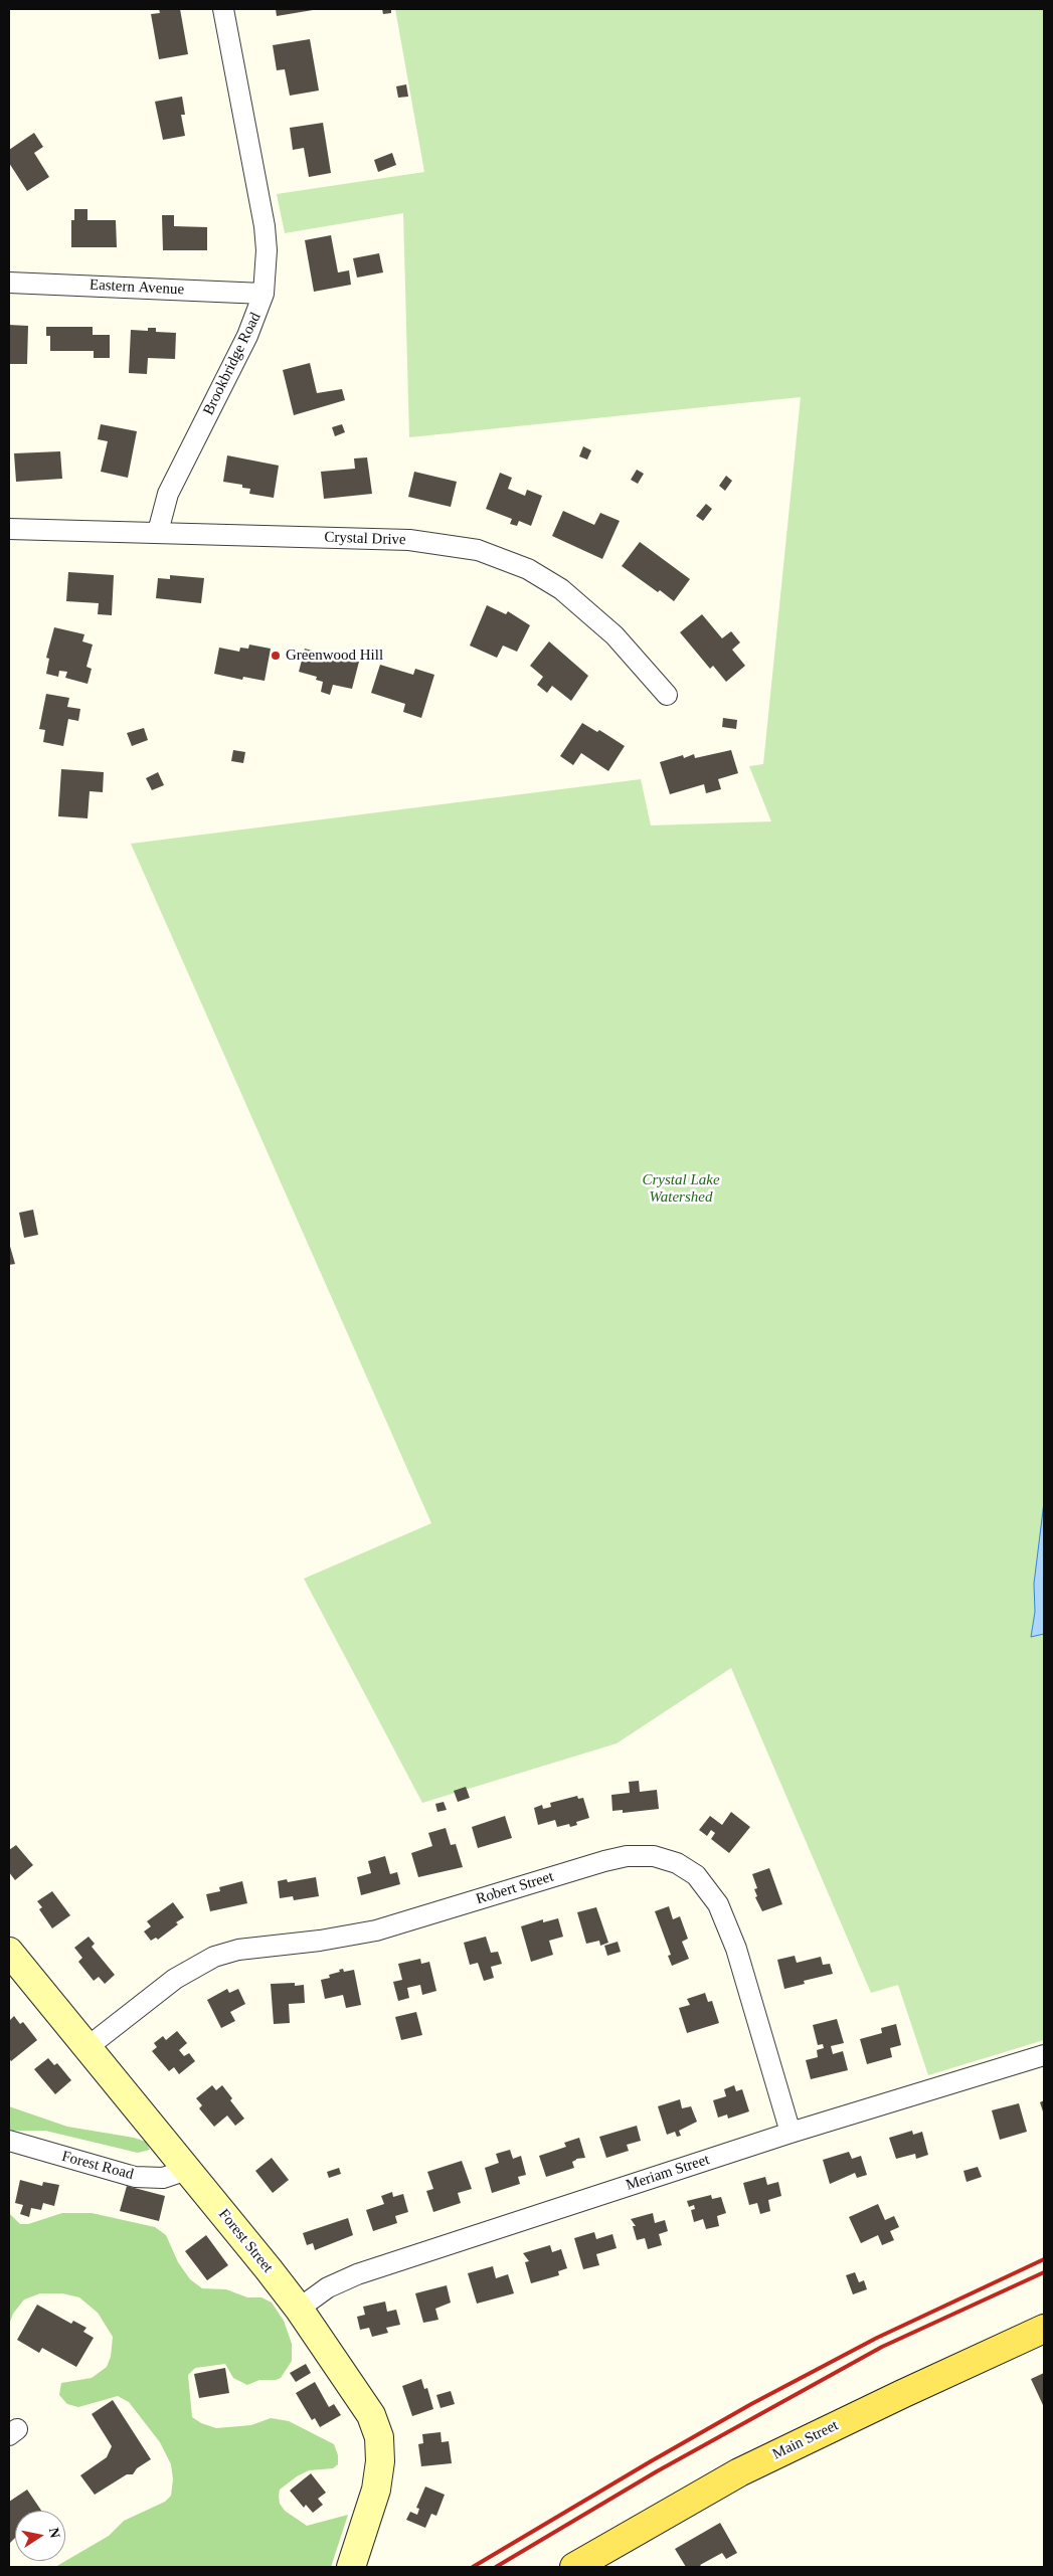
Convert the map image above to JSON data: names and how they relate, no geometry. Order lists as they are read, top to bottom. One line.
{"streets":{"main road":["Forest Street","Main Street"],"street":["Eastern Avenue","Brookbridge Road","Crystal Drive","Robert Street","Forest Road","Meriam Street"]},"crossings":[["Eastern Avenue","Brookbridge Road"],["Brookbridge Road","Crystal Drive"],["Robert Street","Meriam Street"],["Robert Street","Forest Street"],["Forest Road","Forest Street"],["Meriam Street","Forest Street"]],"parks":["Crystal Lake Watershed"],"places":["Greenwood Hill"],"north":"right"}
